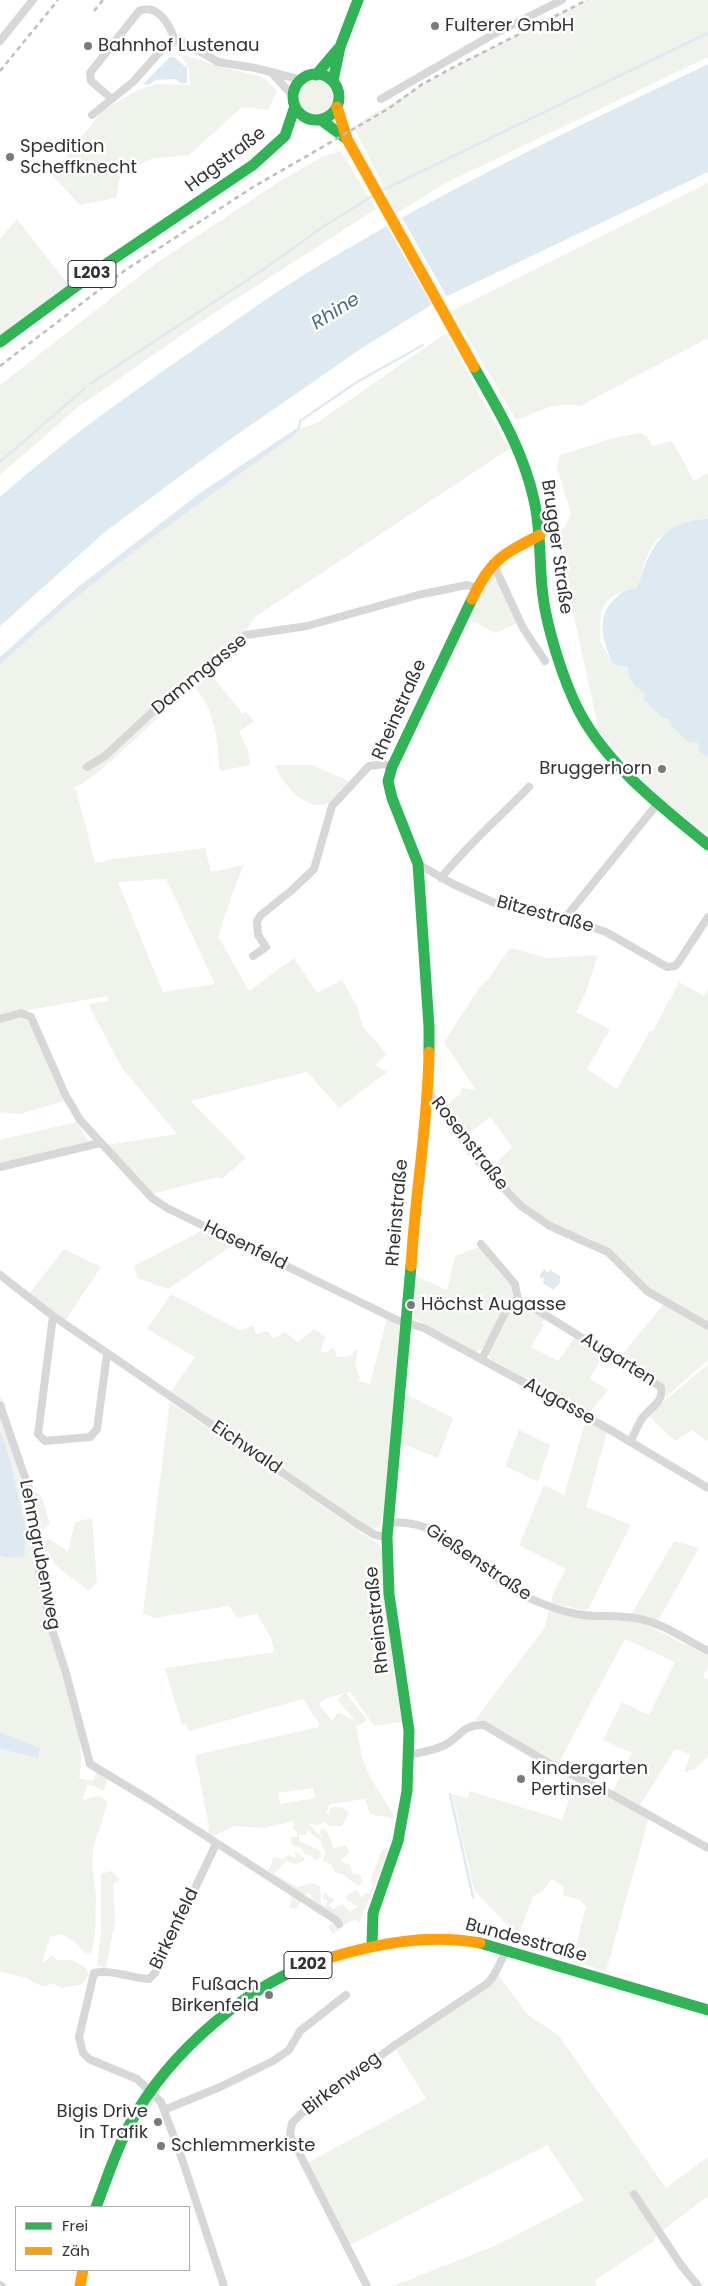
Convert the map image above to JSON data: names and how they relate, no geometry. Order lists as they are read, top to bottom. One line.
{"streets":{"main road":["Hagstraße","L203","Brugger Straße","Rheinstraße","Bundesstraße","L202"],"street":["Dammgasse","Bitzestraße","Rosenstraße","Hasenfeld","Augarten","Augasse","Eichwald","Lehmgrubenweg","Gießenstraße","Birkenfeld","Birkenweg"]},"crossings":[["Brugger Straße","Rheinstraße"],["Dammgasse","Rheinstraße"],["Rheinstraße","Bitzestraße"],["Rheinstraße","Rosenstraße"],["Rheinstraße","Hasenfeld"],["Rheinstraße","Augasse"],["Rheinstraße","Eichwald"],["Rheinstraße","Gießenstraße"],["Rheinstraße","Bundesstraße"],["Hasenfeld","Augasse"],["Augarten","Augasse"],["Lehmgrubenweg","Birkenfeld"],["Birkenfeld","Bundesstraße"],["Bundesstraße","Birkenweg"]],"water":["Rhine"],"places":["Fulterer GmbH","Bahnhof Lustenau","Spedition Scheffknecht","Bruggerhorn","Höchst Augasse","Kindergarten Pertinsel","Fußach Birkenfeld","Bigis Drive in Trafik","Schlemmerkiste"],"legend":["Frei","Zäh"]}
